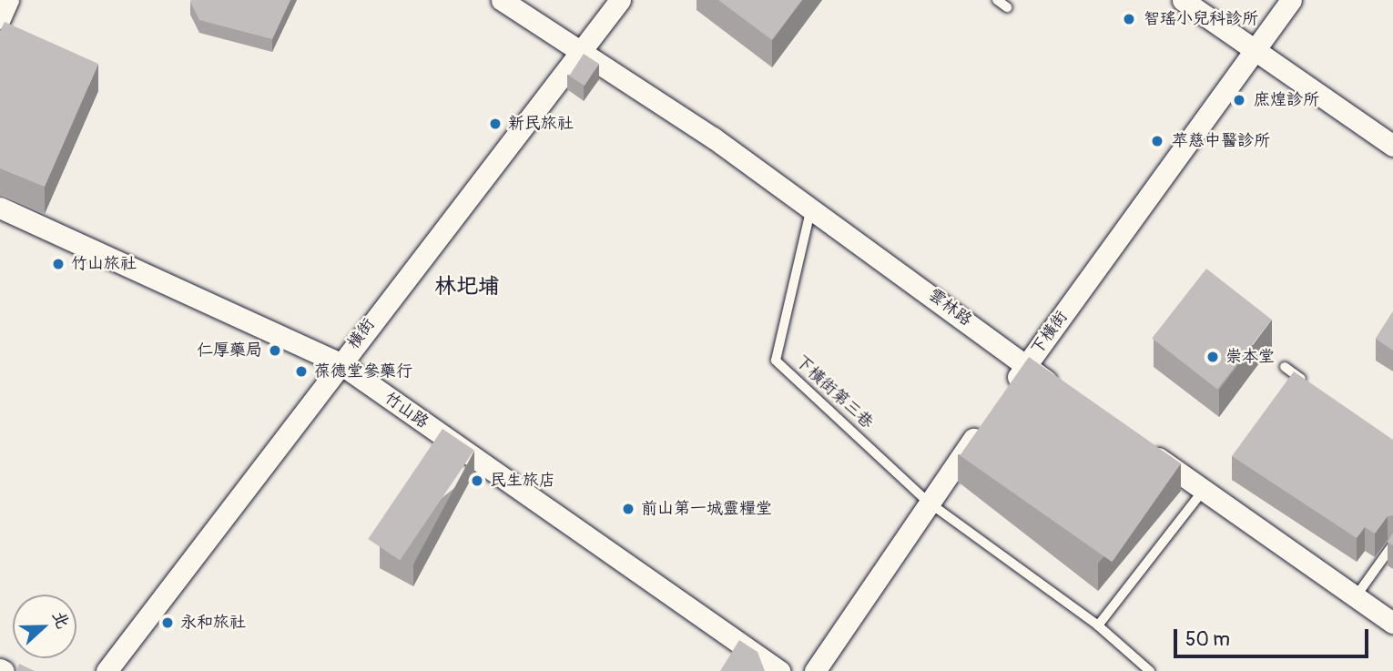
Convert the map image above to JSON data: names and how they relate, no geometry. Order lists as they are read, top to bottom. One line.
{"streets":{"street":["雲林路","下橫街","橫街","竹山路"],"lane":["下橫街第三巷"]},"crossings":[["雲林路","下橫街"],["雲林路","橫街"],["雲林路","下橫街第三巷"],["橫街","竹山路"]],"districts":["林圯埔"],"places":["智瑤小兒科診所","庶煌診所","新民旅社","苹慈中醫診所","竹山旅社","仁厚藥局","崇本堂","葆德堂參藥行","民生旅店","前山第一城靈糧堂","永和旅社"],"scale_bar":"50 m","north":"right"}
